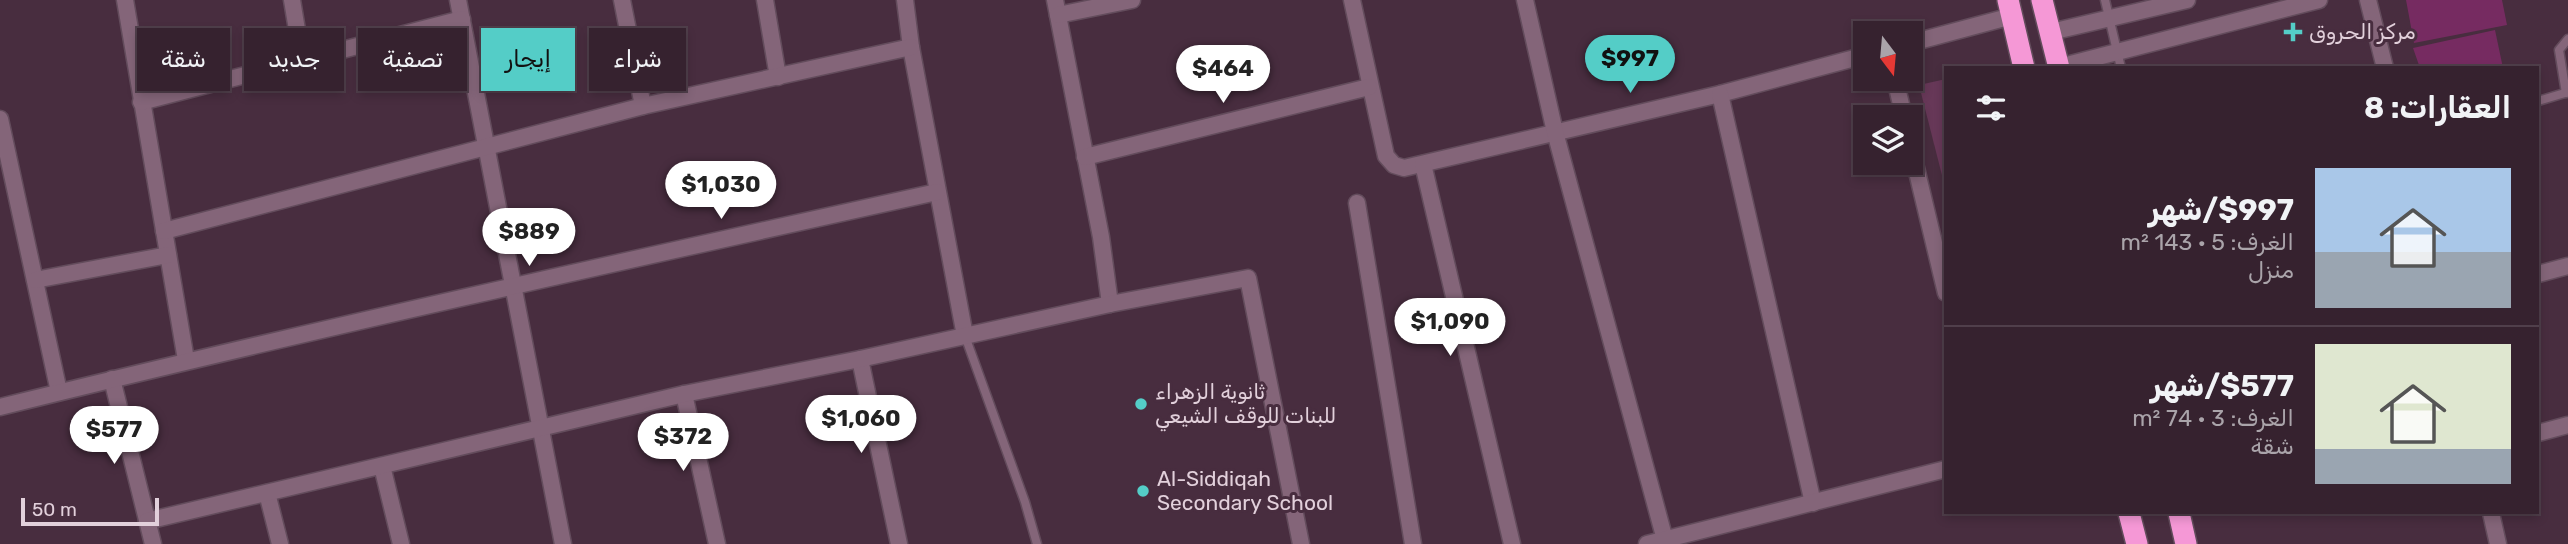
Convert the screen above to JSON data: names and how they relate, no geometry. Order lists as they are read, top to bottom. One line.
{"places":{"health":["مركز الحروق"],"other":["ثانوية الزهراء للبنات للوقف الشيعي","Al-Siddiqah Secondary School"]},"scale_bar":"50 m","north":"bottom","page":{"chip":["شراء","إيجار","تصفية","جديد","شقة"],"price":["$997","$464","$1,030","$889","$1,090","$1,060","$577","$372"],"heading":"العقارات: 8","list":[{"name":"$997/شهر","note":"الغرف: 5 · 143 m² · منزل"},{"name":"$577/شهر","note":"الغرف: 3 · 74 m² · شقة"}],"scale":"50 m"}}
